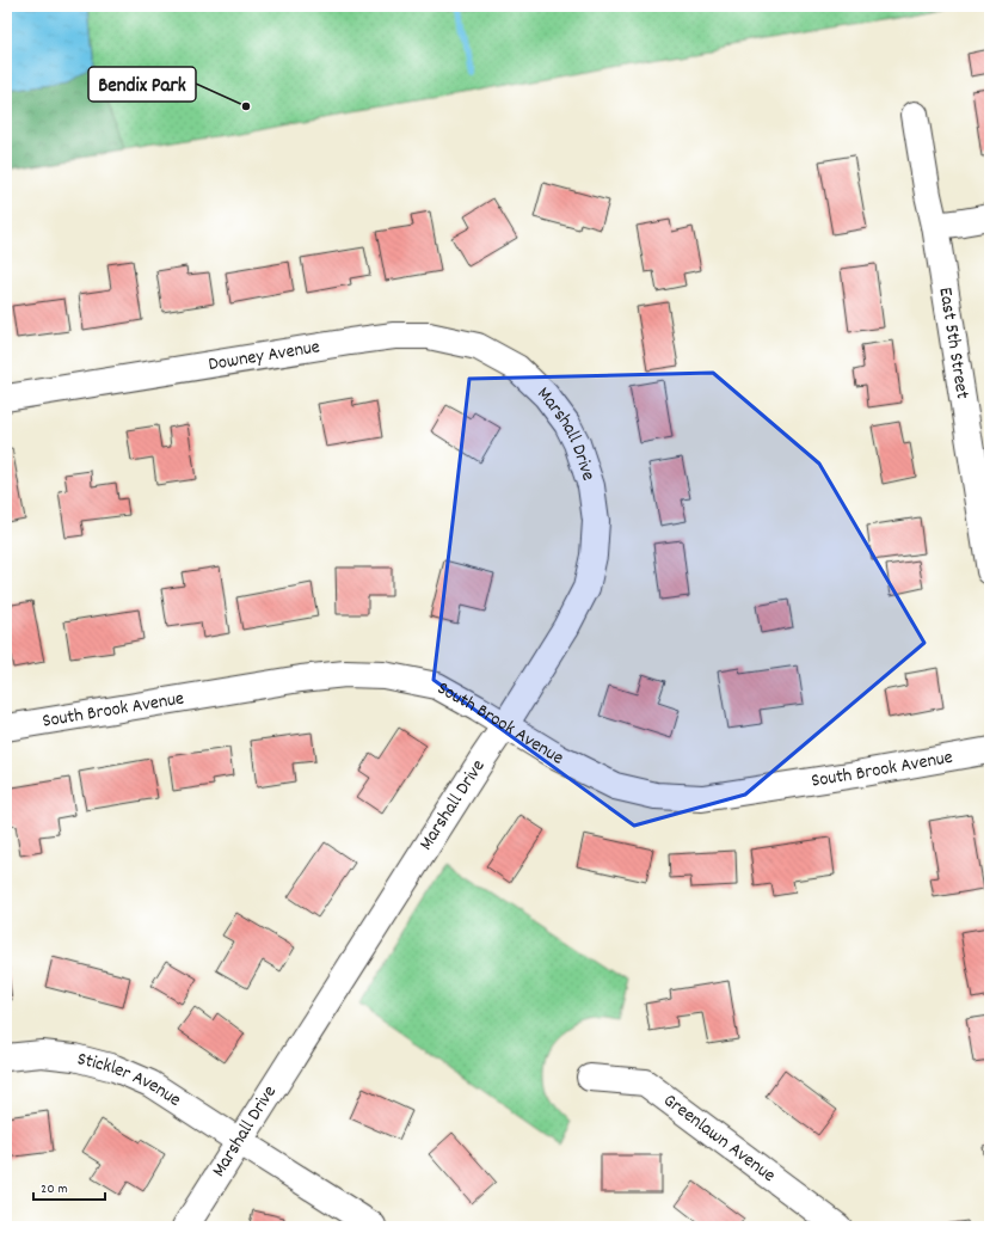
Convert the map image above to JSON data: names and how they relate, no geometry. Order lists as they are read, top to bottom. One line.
{"streets":{"street":["East 5th Street","Downey Avenue","Marshall Drive","South Brook Avenue","Stickler Avenue","Greenlawn Avenue"]},"crossings":[["Downey Avenue","Marshall Drive"],["Marshall Drive","South Brook Avenue"],["Marshall Drive","Stickler Avenue"]],"places":["Bendix Park"],"scale_bar":"20 m"}
